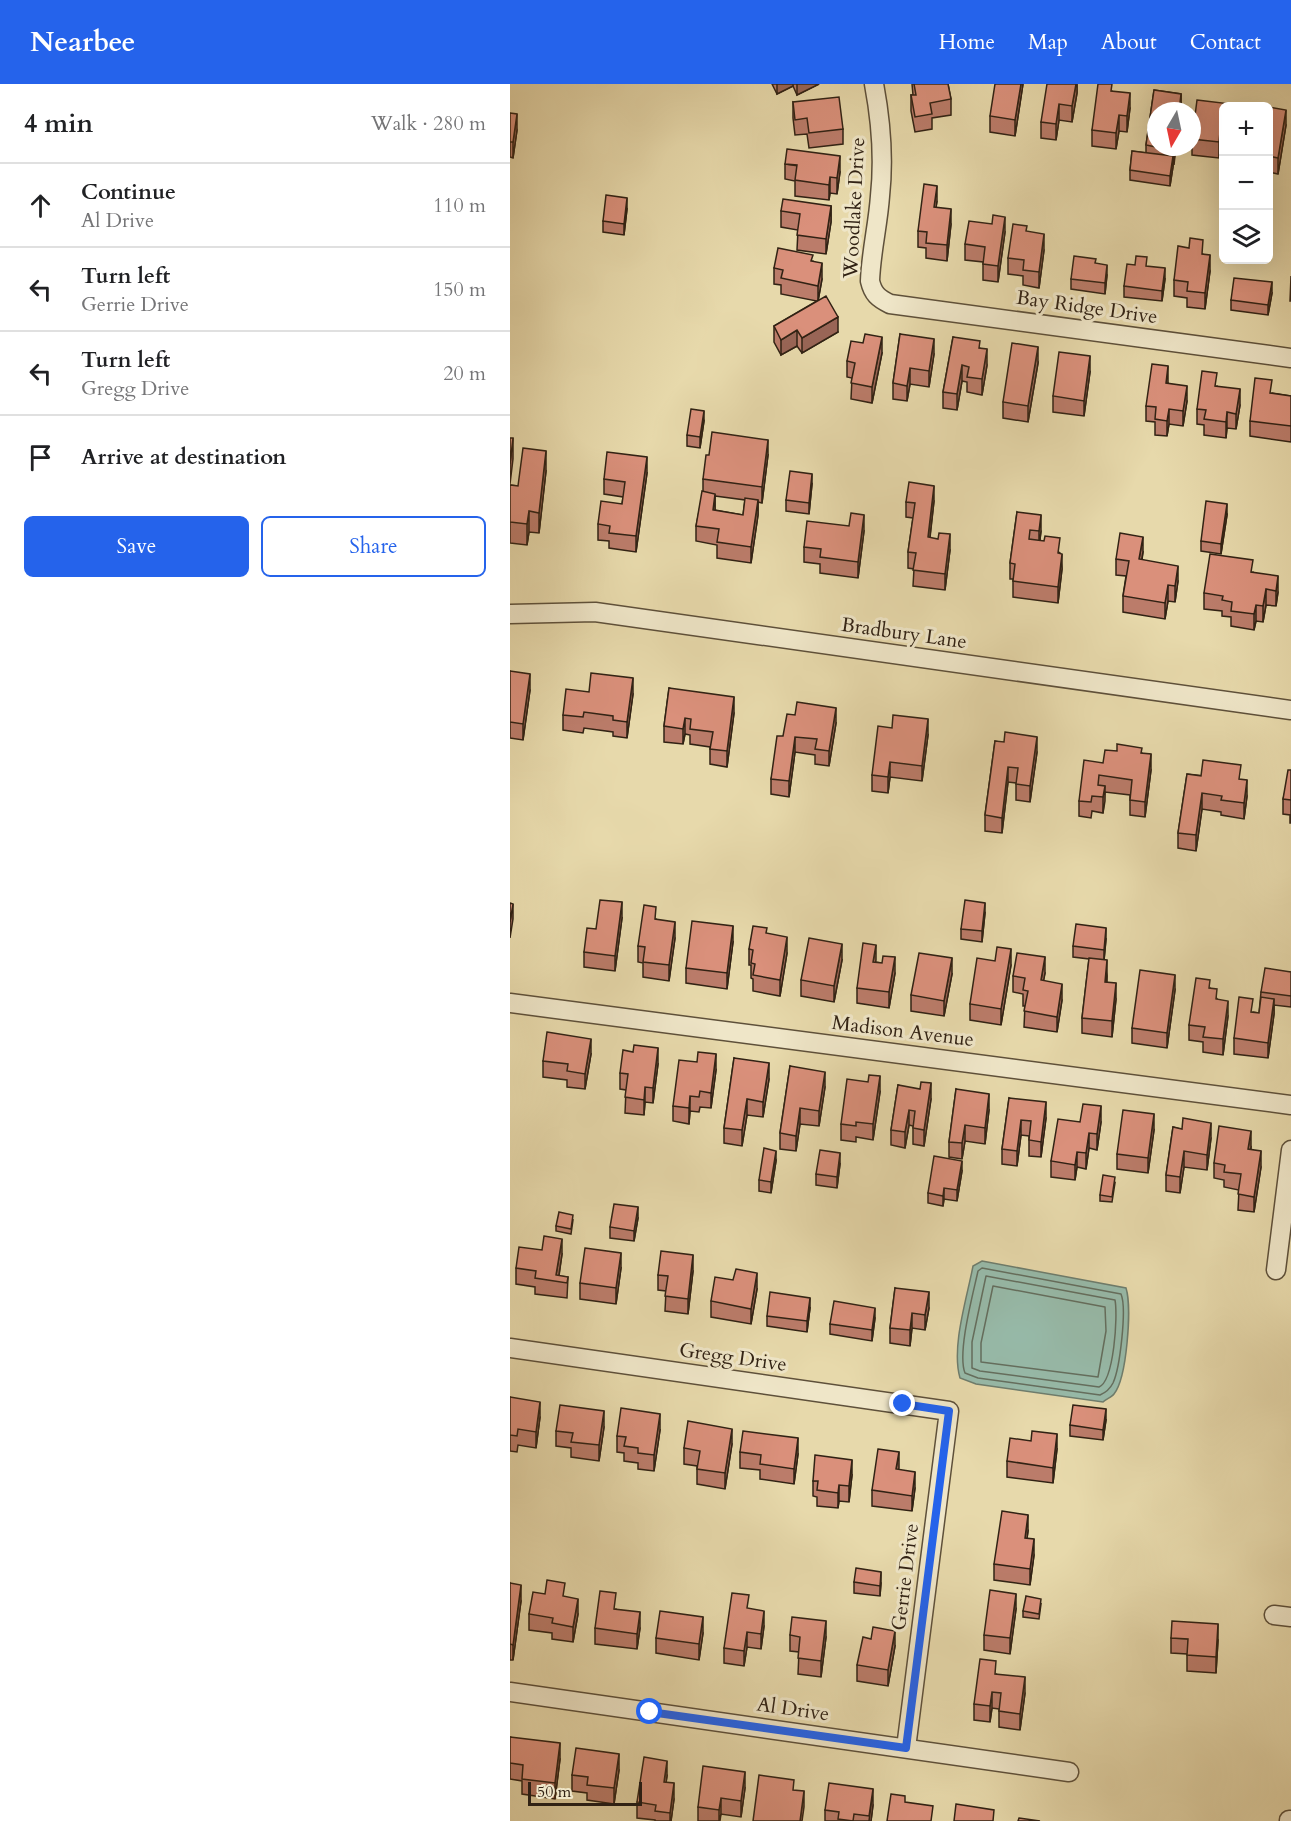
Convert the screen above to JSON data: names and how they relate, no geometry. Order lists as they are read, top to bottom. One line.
{"streets":{"street":["Woodlake Drive","Bay Ridge Drive","Bradbury Lane","Madison Avenue","Gregg Drive","Gerrie Drive","Al Drive"]},"crossings":[["Woodlake Drive","Bay Ridge Drive"],["Gregg Drive","Gerrie Drive"],["Gerrie Drive","Al Drive"]],"scale_bar":"50 m","north":"bottom","page":{"header":"Nearbee","nav":["Home","Map","About","Contact"],"heading":["4 min","Walk · 280 m"],"map_buttons":["+","−"],"list":[["Continue","Al Drive","110 m"],["Turn left","Gerrie Drive","150 m"],["Turn left","Gregg Drive","20 m"],"Arrive at destination"],"buttons":["Save","Share"],"scale":"50 m"}}
